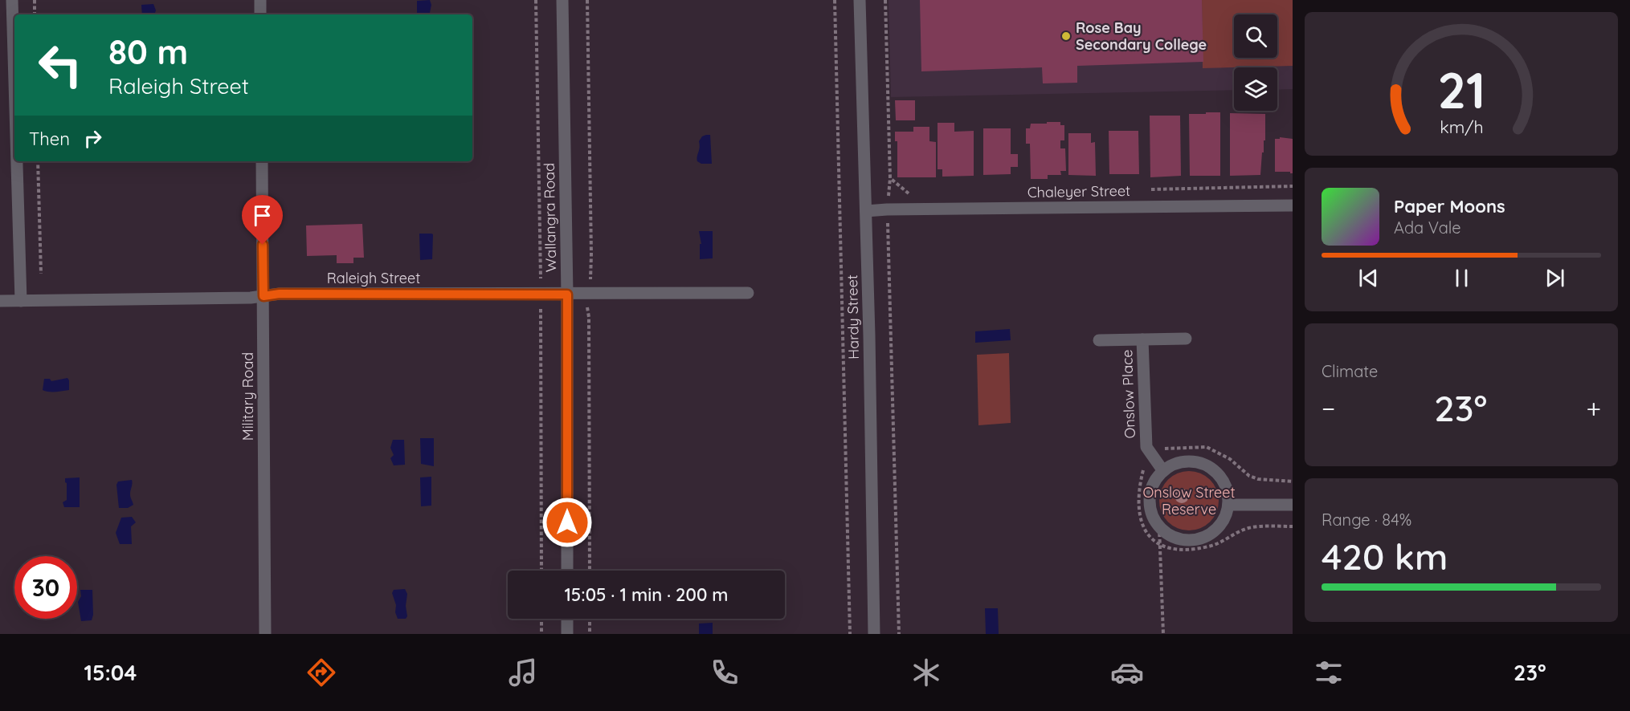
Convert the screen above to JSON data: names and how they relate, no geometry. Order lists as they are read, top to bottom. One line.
{"streets":{"street":["Chaleyer Street","Wallangra Road","Raleigh Street","Hardy Street","Onslow Place","Military Road"]},"crossings":[["Chaleyer Street","Hardy Street"],["Wallangra Road","Raleigh Street"],["Raleigh Street","Military Road"]],"parks":["Onslow Street Reserve"],"places":["Rose Bay Secondary College"],"page":{"turn":["80 m","Raleigh Street"],"then":"Then","song":["Paper Moons","Ada Vale"],"tile":["Climate",["Range · 84%","420 km"]],"heat":["−","23°","+"],"limit":"30","trip":"15:05 · 1 min · 200 m","tabs":["15:04","23°"],"gauge":["21","km/h"]}}
